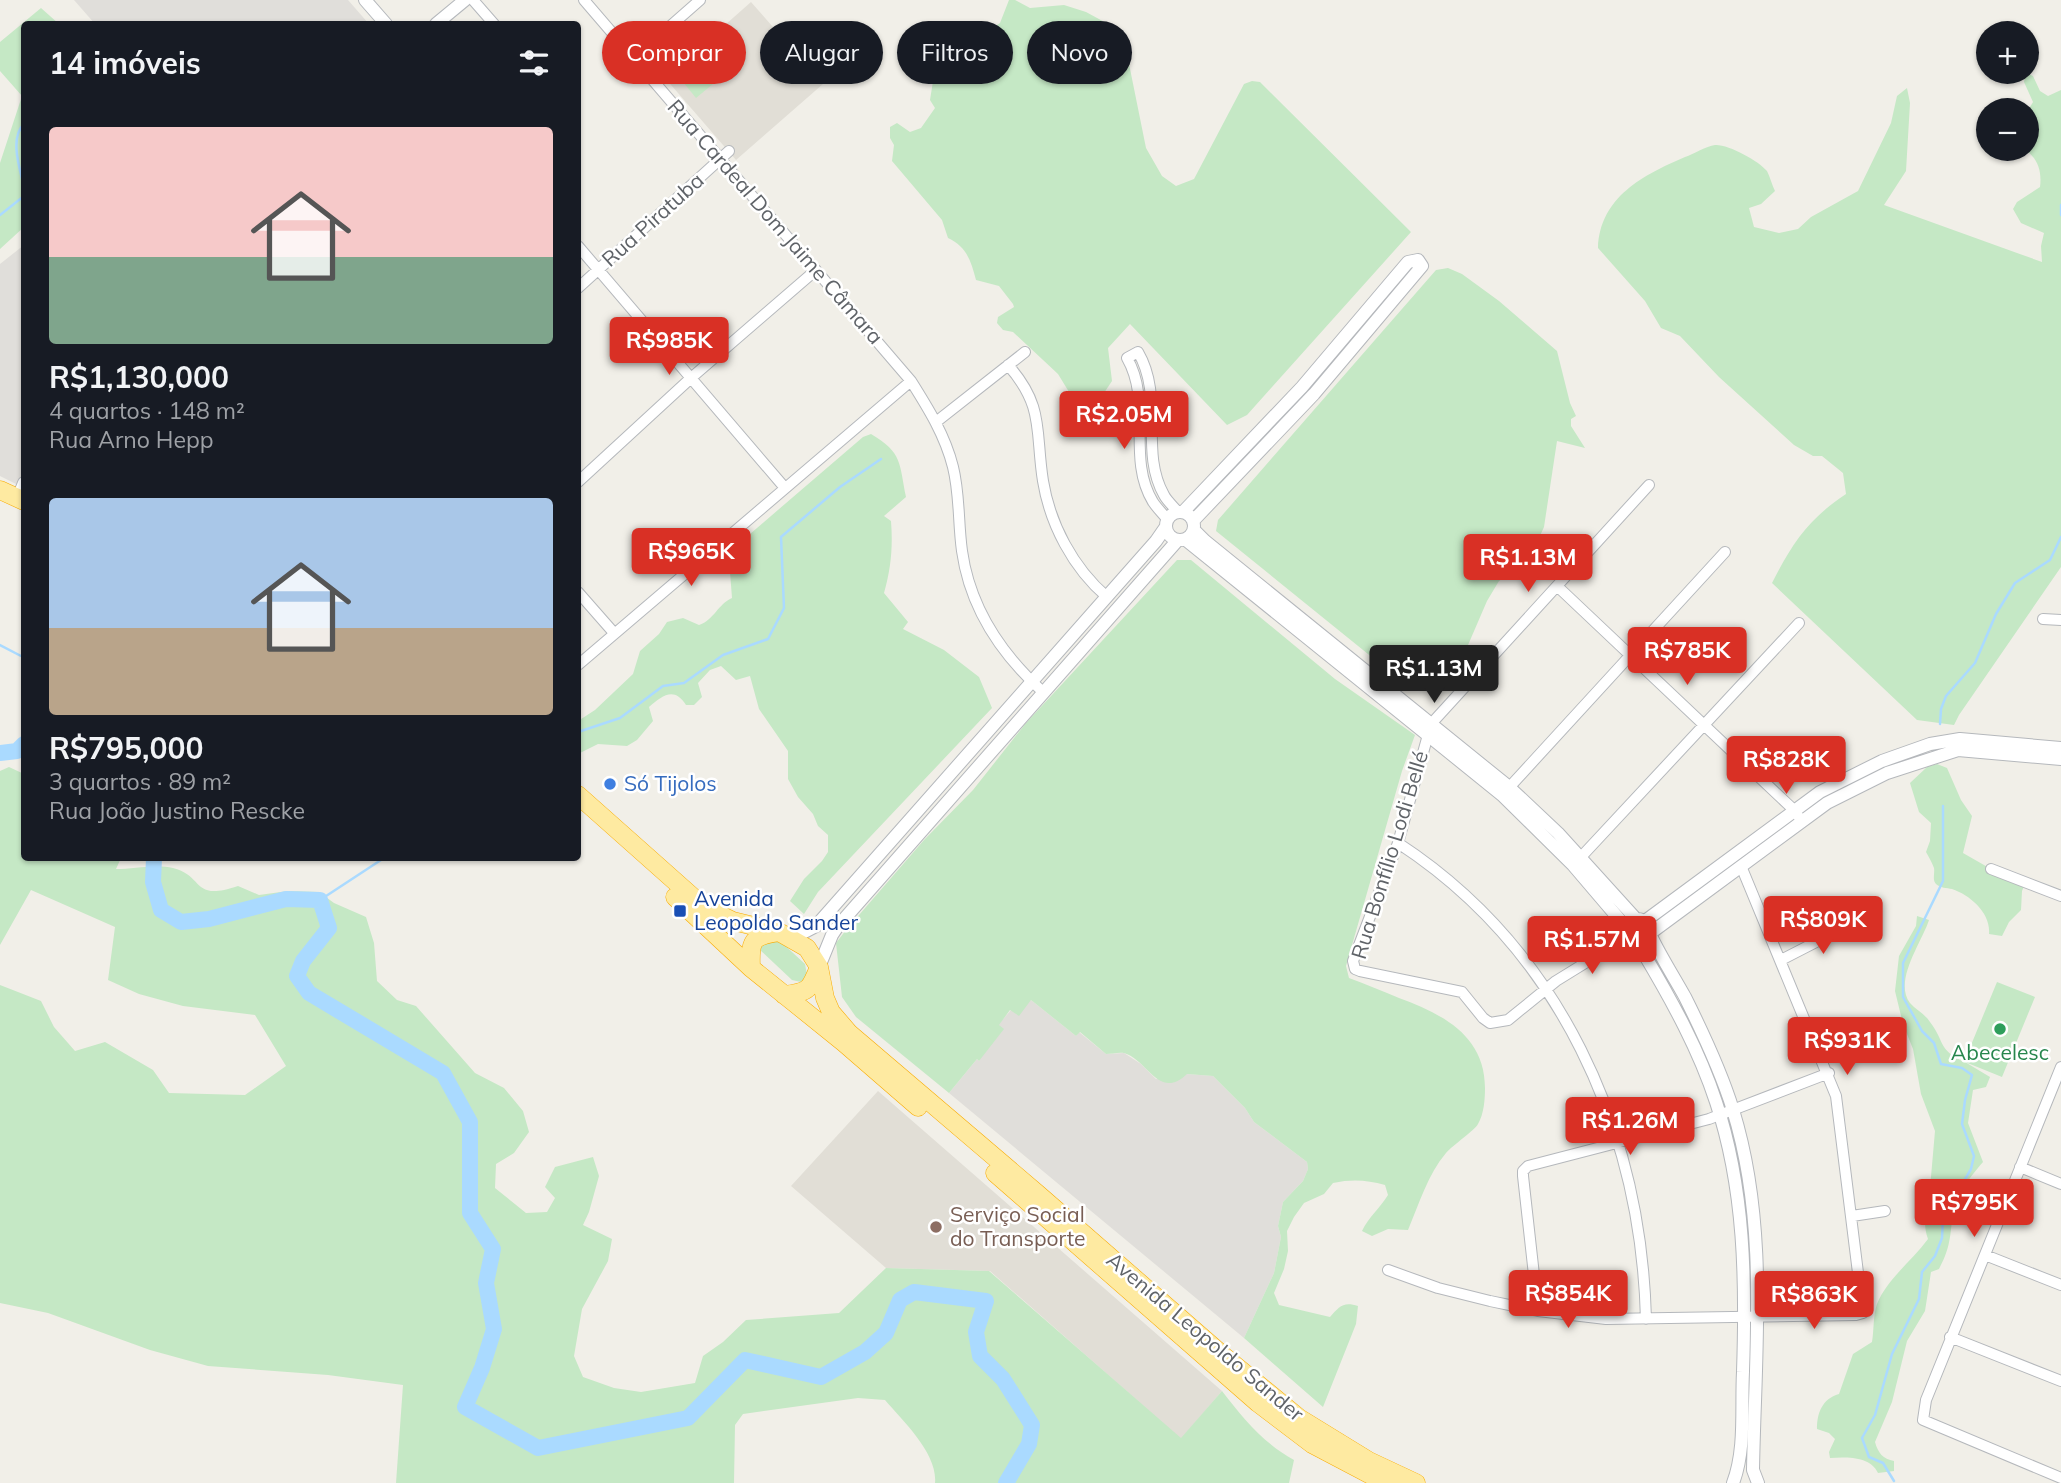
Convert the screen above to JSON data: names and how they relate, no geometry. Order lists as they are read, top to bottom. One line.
{"streets":{"highway":["Avenida Leopoldo Sander"],"street":["Rua Piratuba","Rua Cardeal Dom Jaime Câmara","Rua Bonfílio Lodi Bellé"]},"crossings":[["Rua Piratuba","Rua Cardeal Dom Jaime Câmara"]],"places":{"other":["Só Tijolos","Abecelesc","Serviço Social do Transporte"],"transit":["Avenida Leopoldo Sander"]},"page":{"map_buttons":["+","−"],"chip":["Comprar","Alugar","Filtros","Novo"],"heading":"14 imóveis","list":[{"name":"R$1,130,000","note":"4 quartos · 148 m² · Rua Arno Hepp"},{"name":"R$795,000","note":"3 quartos · 89 m² · Rua João Justino Rescke"}],"price":["R$985K","R$2.05M","R$965K","R$1.13M","R$785K","R$1.13M","R$828K","R$809K","R$1.57M","R$931K","R$1.26M","R$795K","R$854K","R$863K"]}}
